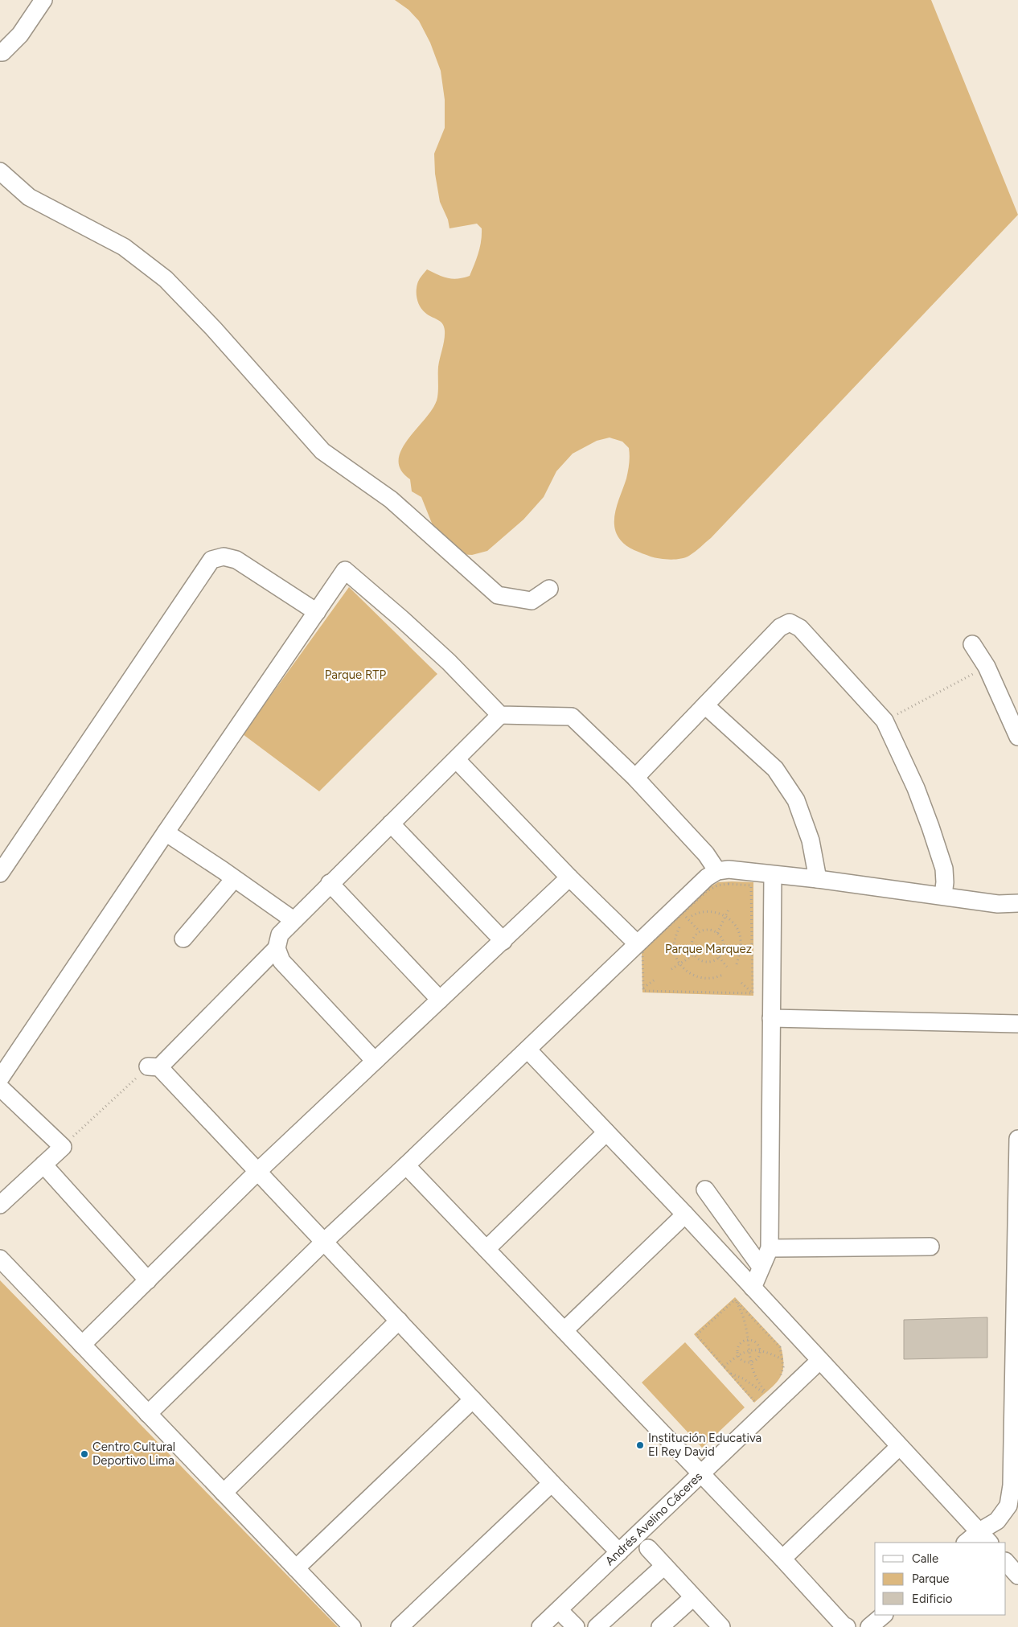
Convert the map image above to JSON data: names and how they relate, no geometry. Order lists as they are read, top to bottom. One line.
{"streets":{"street":["Andrés Avelino Cáceres"]},"parks":["Parque RTP","Parque Marquez"],"places":["Institución Educativa El Rey David","Centro Cultural Deportivo Lima"],"legend":["Calle","Parque","Edificio"]}
